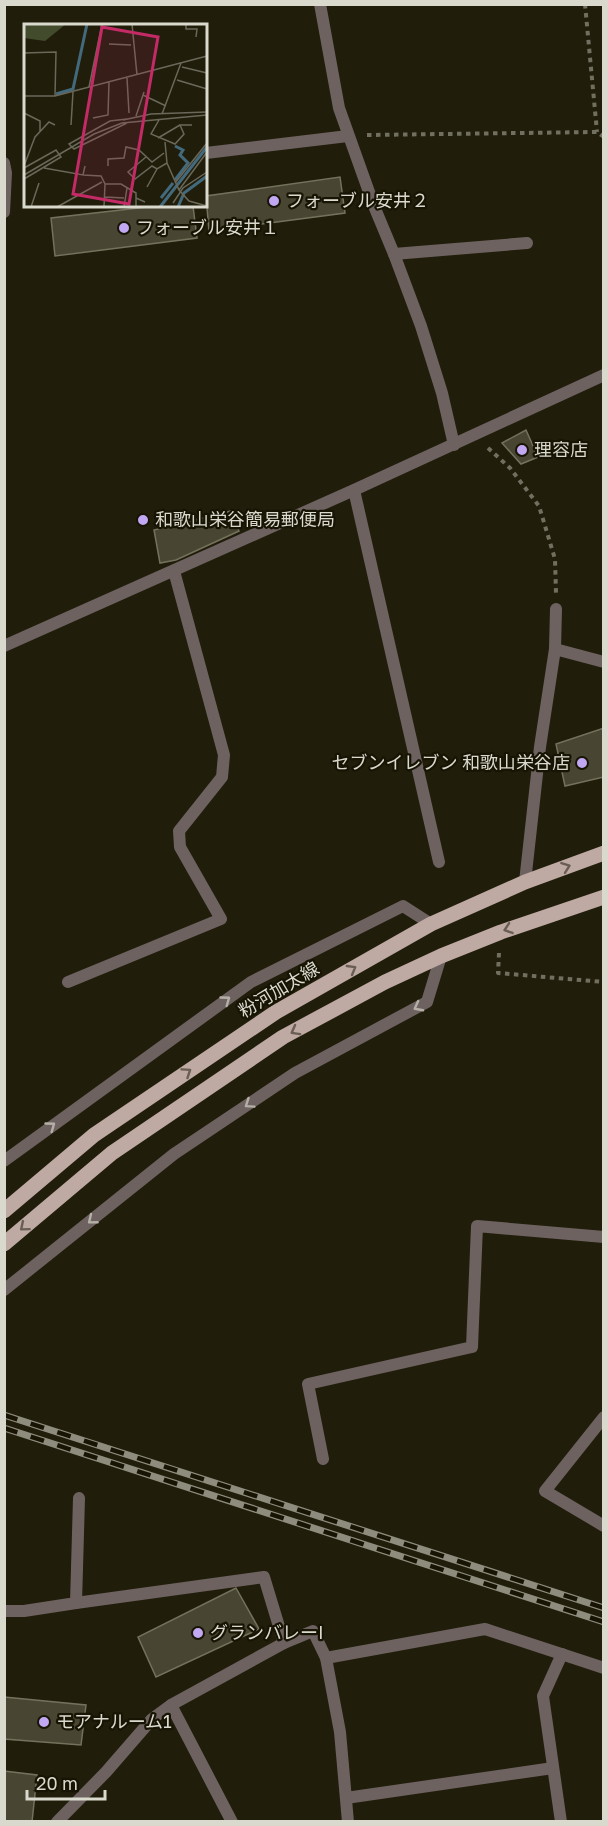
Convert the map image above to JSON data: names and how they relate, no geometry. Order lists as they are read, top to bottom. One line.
{"streets":{"main road":["粉河加太線"]},"places":["フォーブル安井２","フォーブル安井１","理容店","和歌山栄谷簡易郵便局","セブンイレブン 和歌山栄谷店","グランバレーI","モアナルーム1"],"scale_bar":"20 m"}
